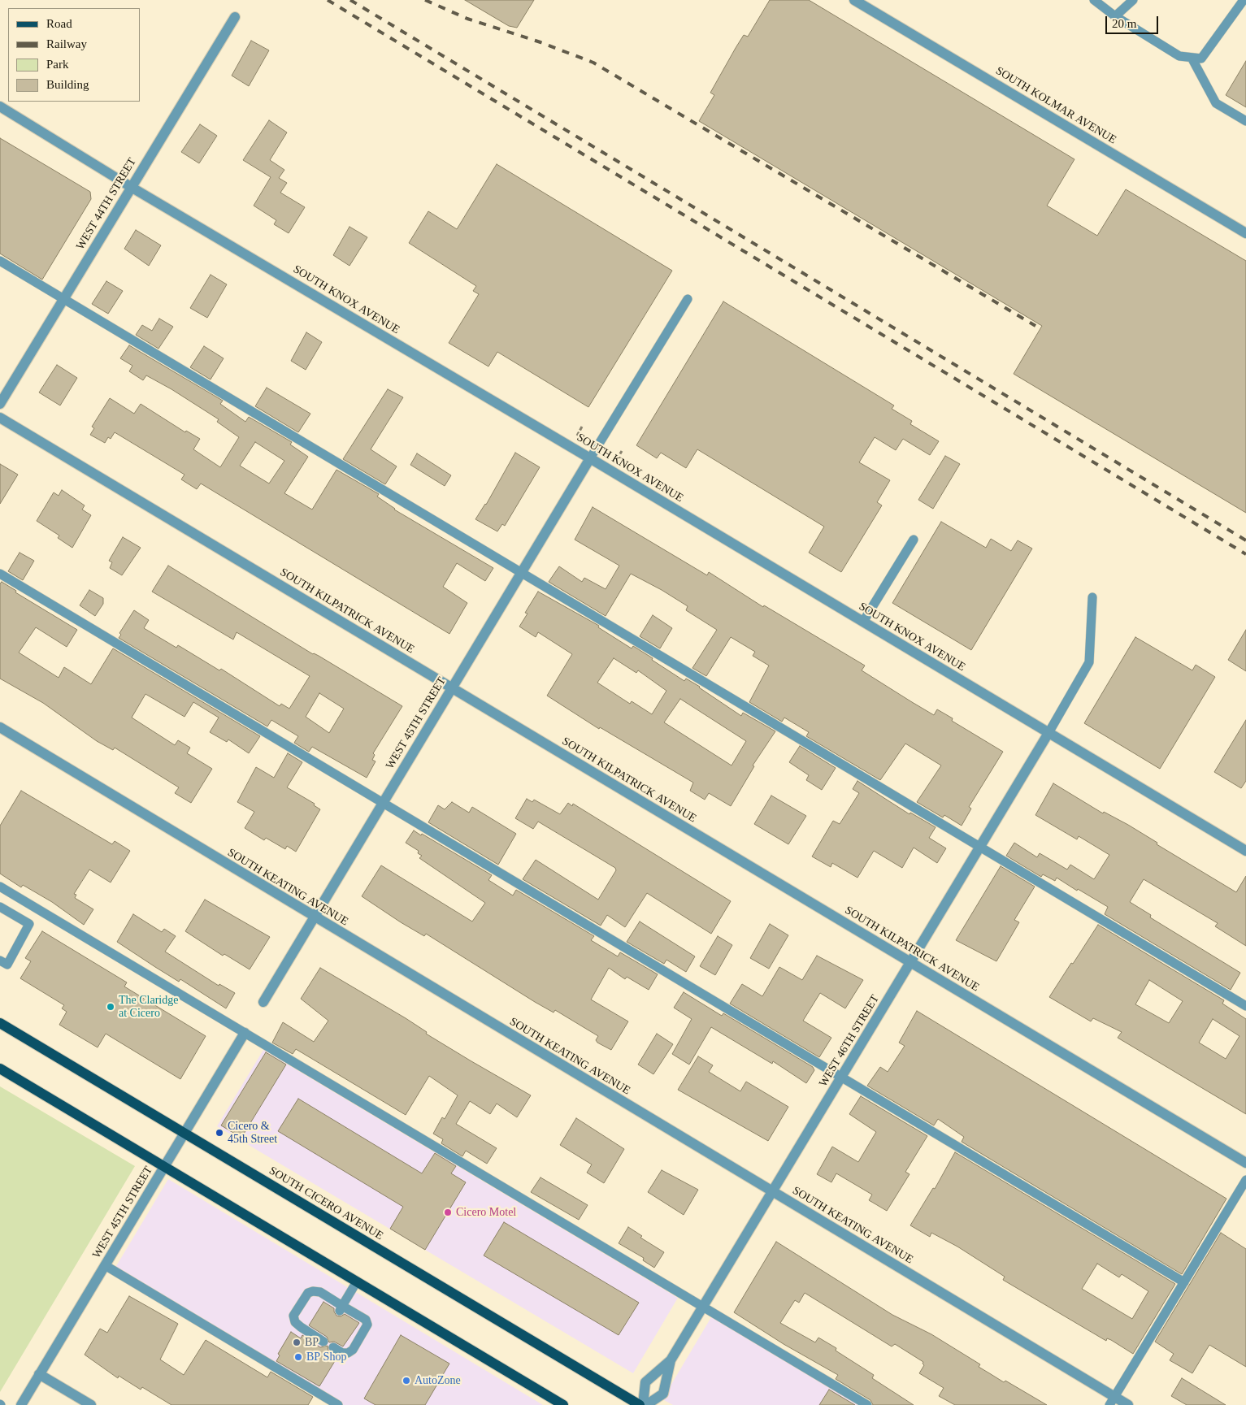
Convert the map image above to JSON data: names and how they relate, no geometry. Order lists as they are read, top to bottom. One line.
{"streets":{"main road":["SOUTH CICERO AVENUE"],"street":["SOUTH KOLMAR AVENUE","WEST 44TH STREET","SOUTH KNOX AVENUE","SOUTH KILPATRICK AVENUE","WEST 45TH STREET","SOUTH KEATING AVENUE","WEST 46TH STREET"]},"crossings":[["WEST 44TH STREET","SOUTH KNOX AVENUE"],["SOUTH KNOX AVENUE","WEST 45TH STREET"],["SOUTH KNOX AVENUE","WEST 46TH STREET"],["SOUTH KILPATRICK AVENUE","WEST 45TH STREET"],["SOUTH KILPATRICK AVENUE","WEST 46TH STREET"],["WEST 45TH STREET","SOUTH KEATING AVENUE"],["WEST 45TH STREET","SOUTH CICERO AVENUE"],["SOUTH KEATING AVENUE","WEST 46TH STREET"]],"places":["The Claridge at Cicero","Cicero & 45th Street","Cicero Motel","BP","BP Shop","AutoZone"],"legend":["Road","Railway","Park","Building"],"scale_bar":"20 m"}
